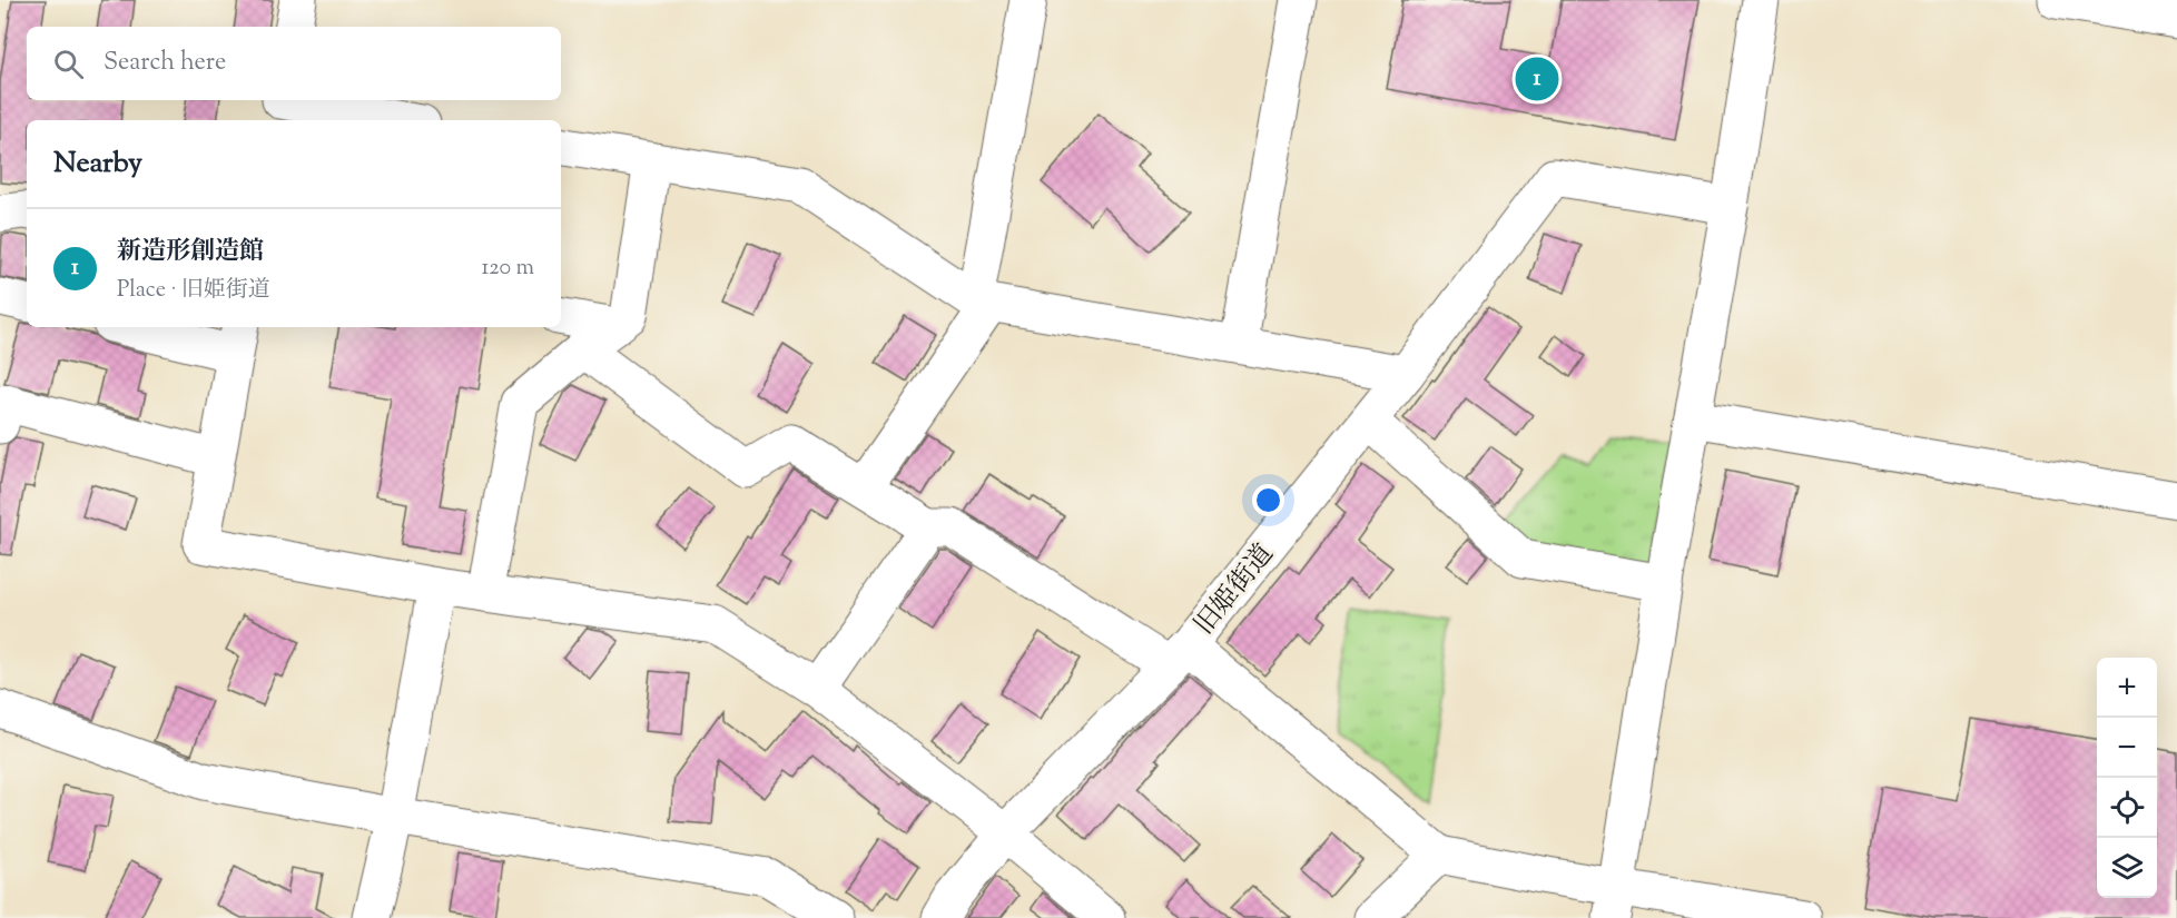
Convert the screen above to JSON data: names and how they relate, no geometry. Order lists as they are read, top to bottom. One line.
{"streets":{"street":["旧姫街道"]},"page":{"search":"Search here","pins":"1","heading":"Nearby","list":[{"mark":"1","name":"新造形創造館","note":"Place · 旧姫街道","value":"120 m"}],"map_buttons":["+","−"]}}
